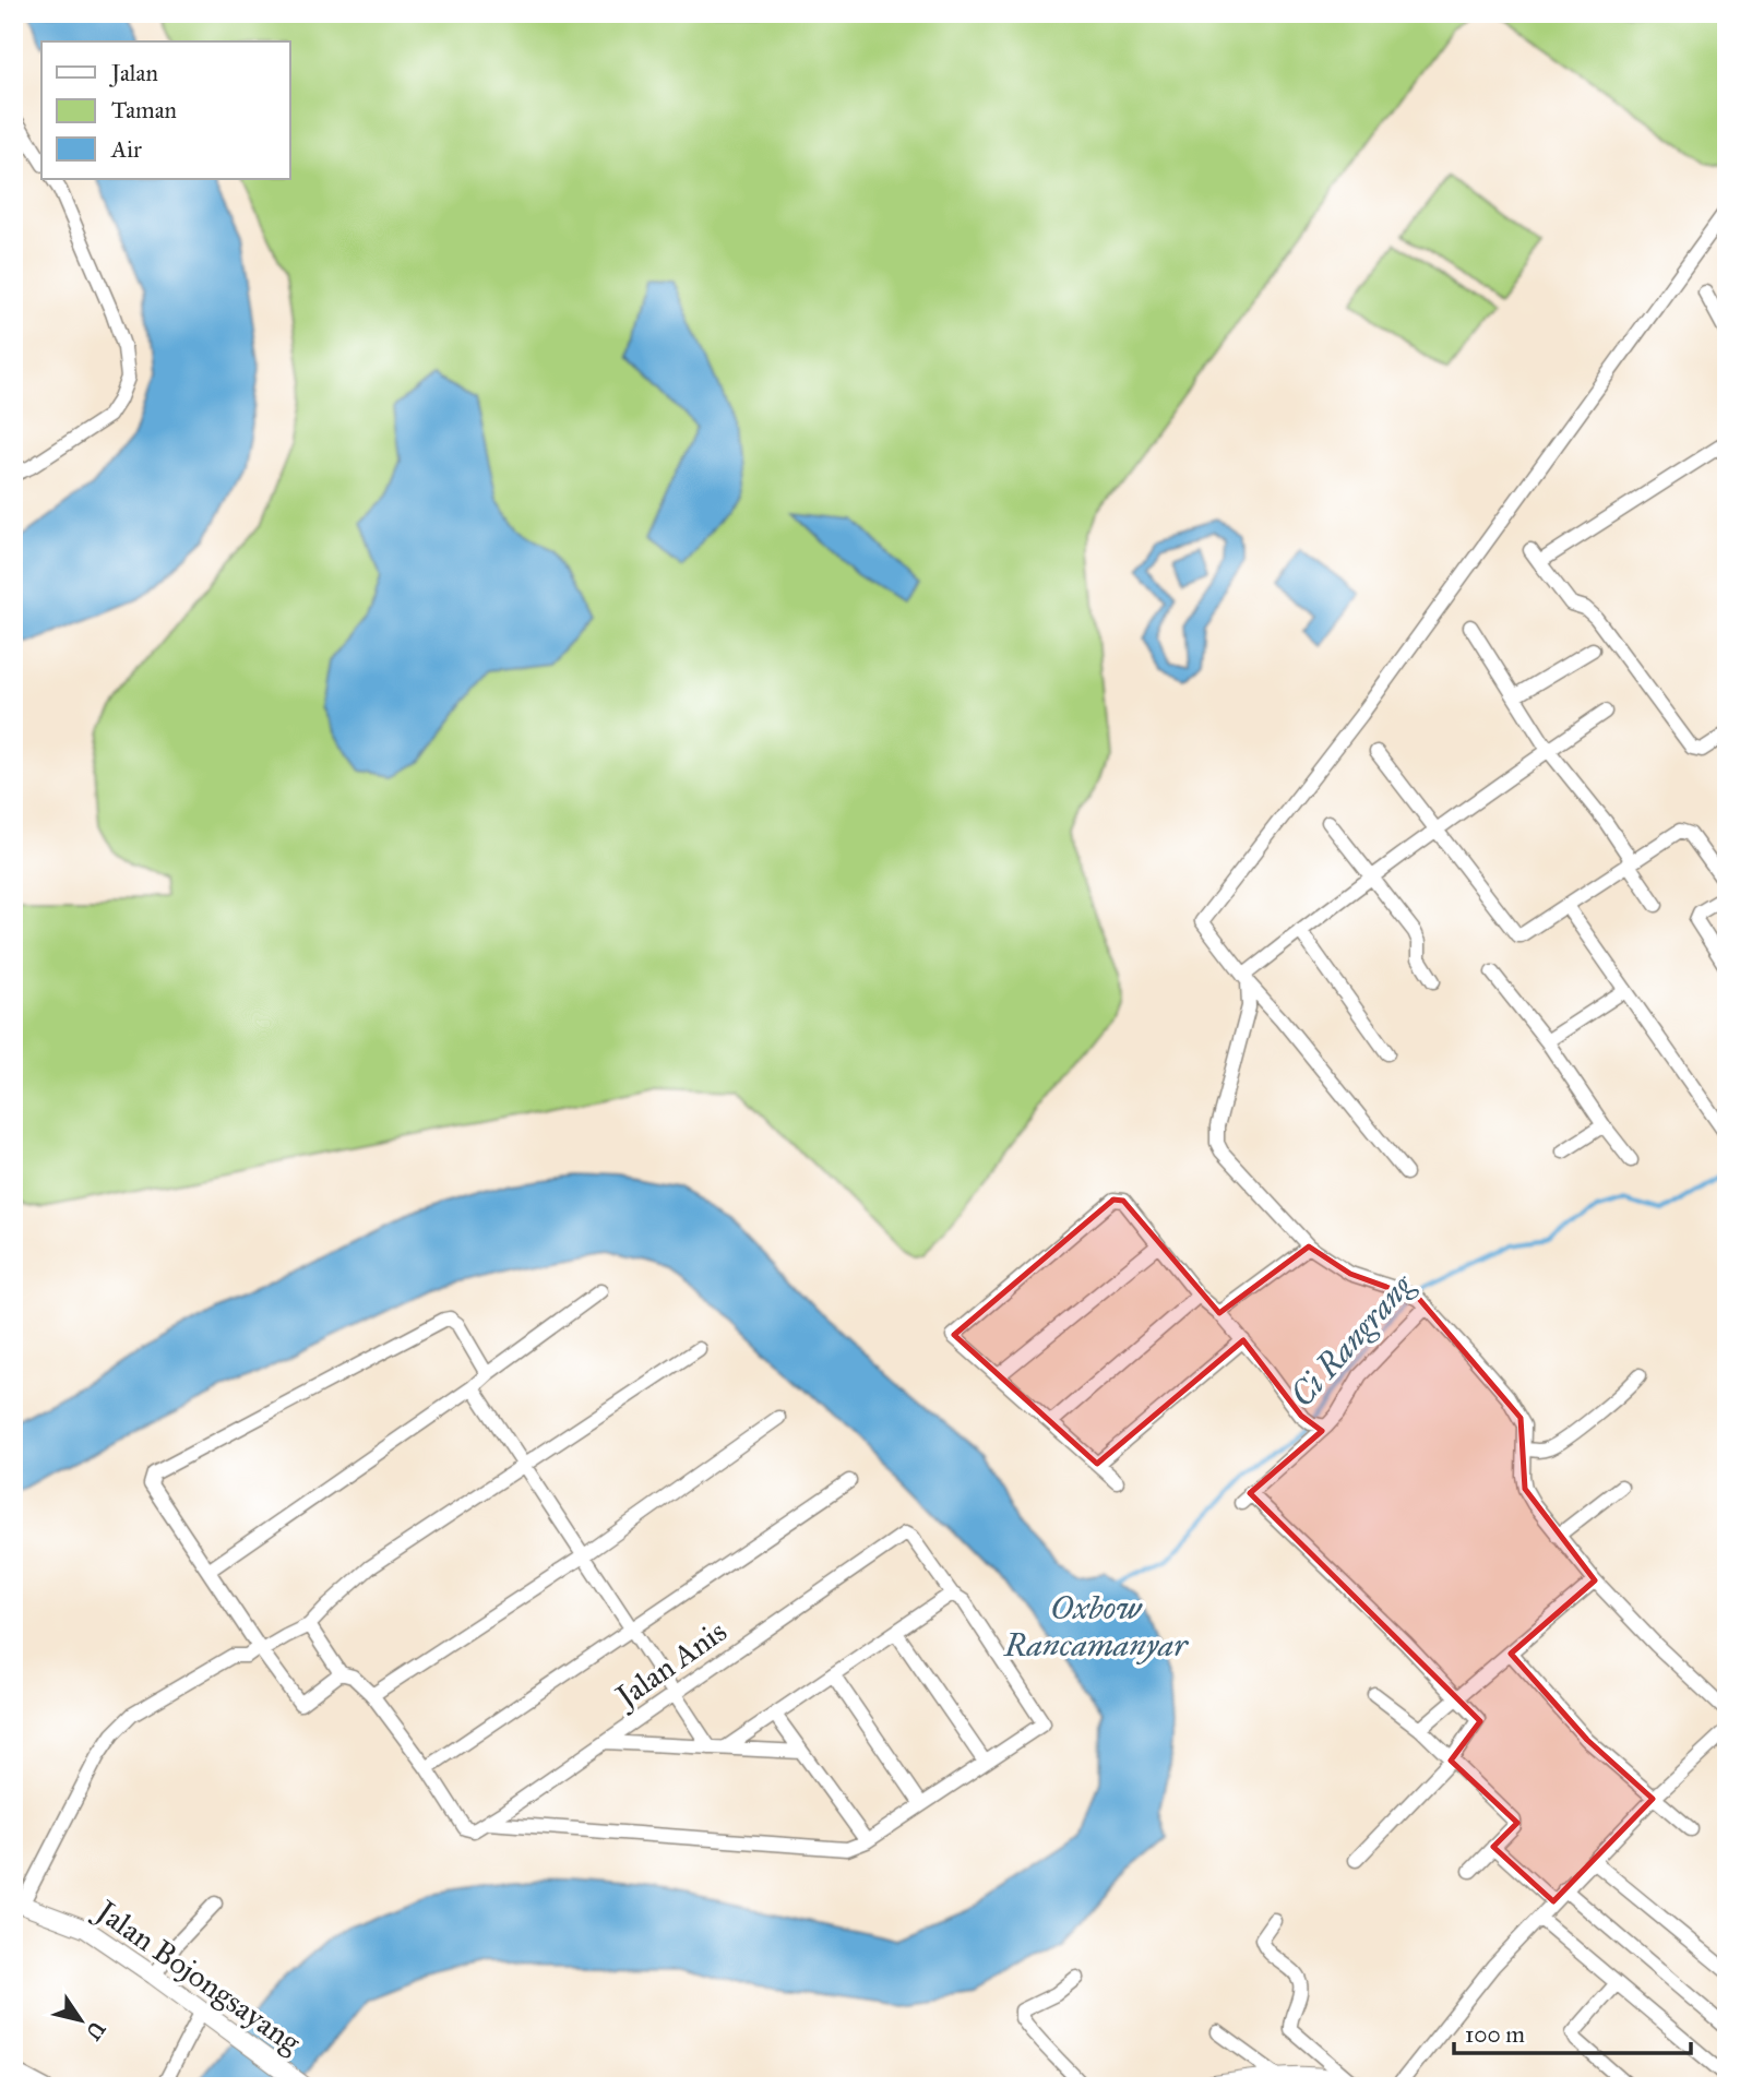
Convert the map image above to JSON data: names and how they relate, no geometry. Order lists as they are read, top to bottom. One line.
{"streets":{"street":["Jalan Anis","Jalan Bojongsayang"]},"water":["Ci Rangrang","Oxbow Rancamanyar"],"legend":["Jalan","Taman","Air"],"scale_bar":"100 m","north":"bottom right"}
